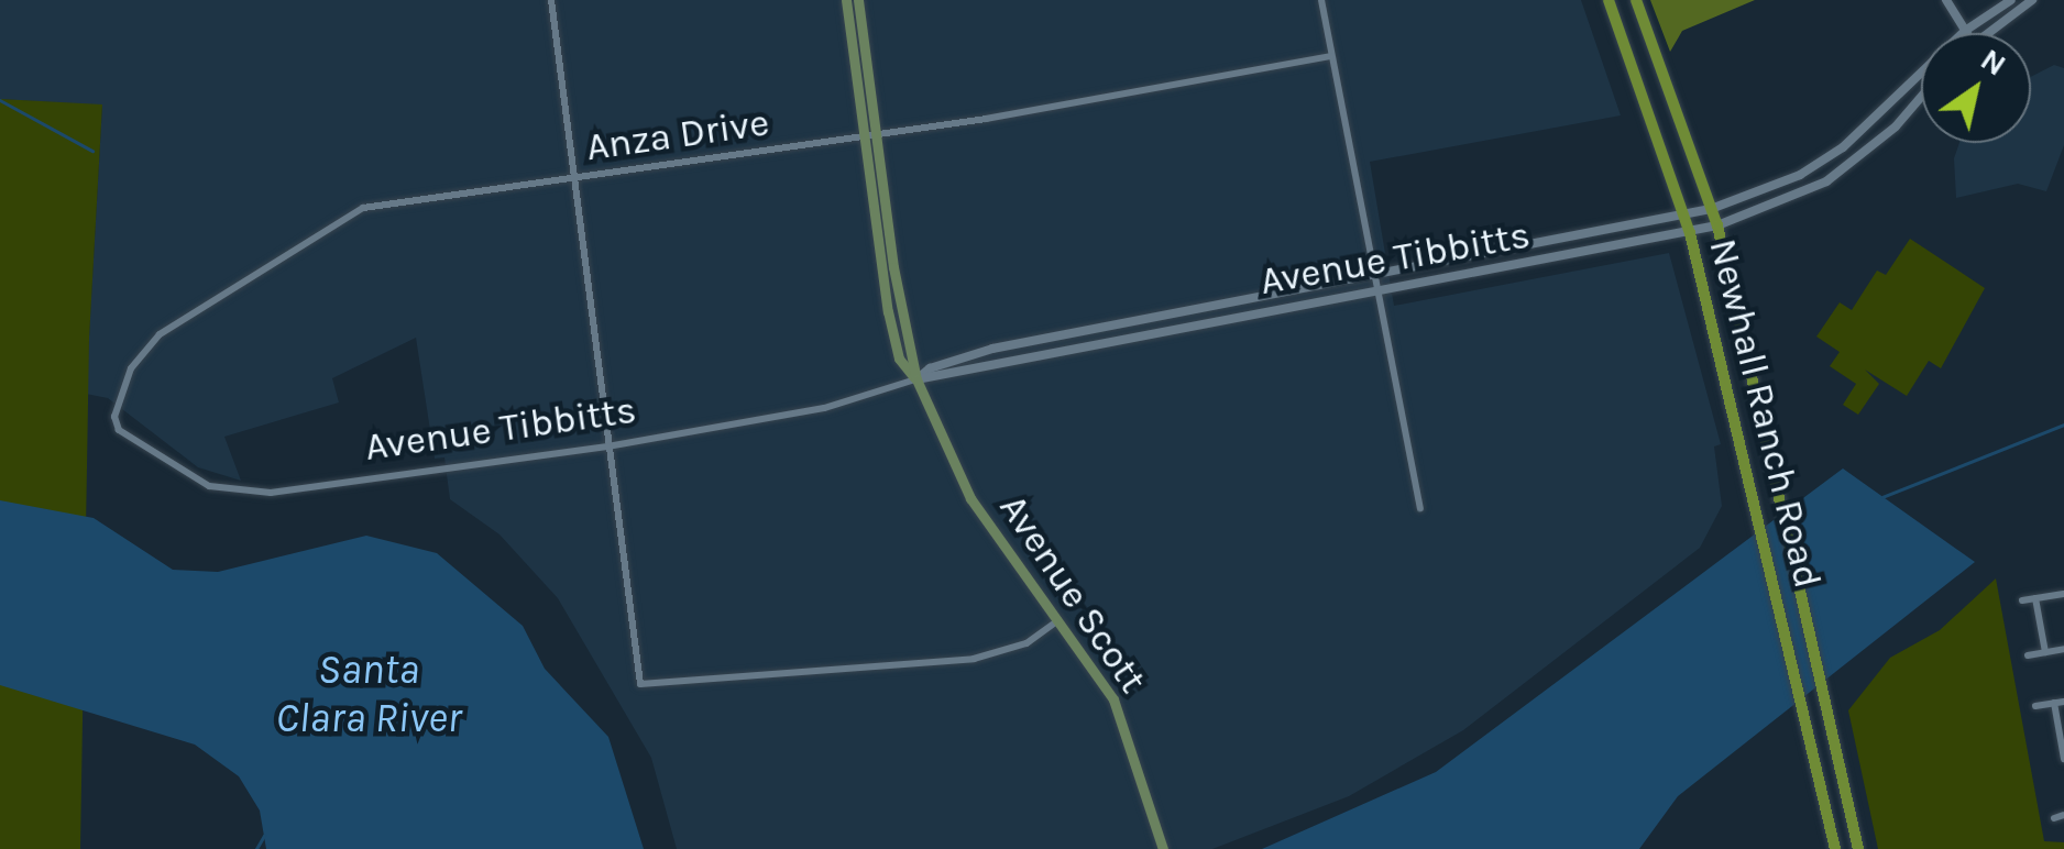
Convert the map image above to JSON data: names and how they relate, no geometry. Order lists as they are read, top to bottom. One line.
{"streets":{"main road":["Newhall Ranch Road","Avenue Scott"],"street":["Anza Drive","Avenue Tibbitts"]},"crossings":[["Anza Drive","Avenue Tibbitts"],["Anza Drive","Avenue Scott"],["Avenue Tibbitts","Newhall Ranch Road"],["Avenue Tibbitts","Avenue Scott"]],"water":["Santa Clara River"],"north":"top right"}
